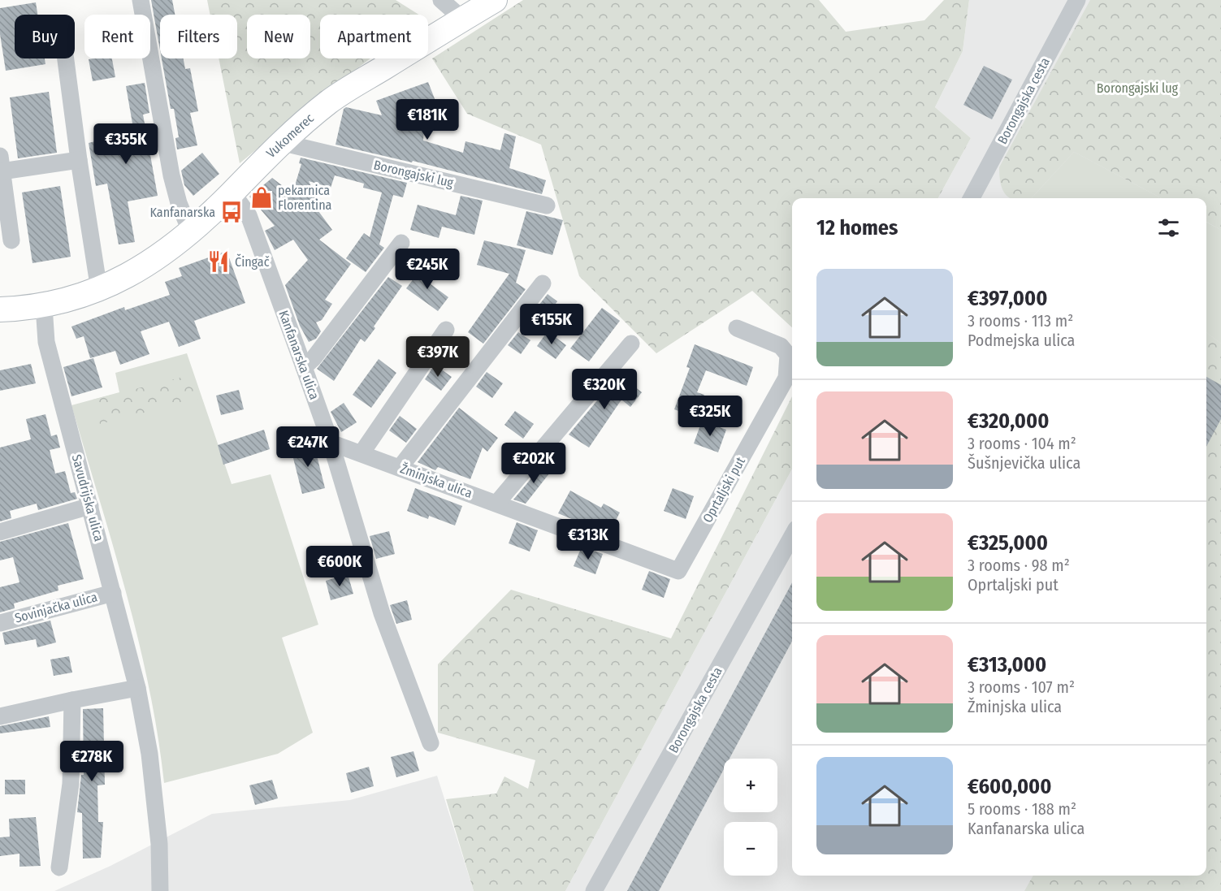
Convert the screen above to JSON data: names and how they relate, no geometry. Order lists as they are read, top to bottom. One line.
{"streets":{"street":["Borongajska cesta","Vukomerec","Borongajski lug","Kanfanarska ulica","Žminjska ulica","Oprtaljski put","Savudrijska ulica","Sovinjačka ulica"]},"crossings":[["Vukomerec","Borongajski lug"],["Vukomerec","Kanfanarska ulica"],["Vukomerec","Savudrijska ulica"],["Kanfanarska ulica","Žminjska ulica"],["Žminjska ulica","Oprtaljski put"],["Savudrijska ulica","Sovinjačka ulica"]],"parks":["Borongajski lug"],"places":{"shop":["pekarnica Florentina"],"bus stop":["Kanfanarska"],"restaurant":["Čingač"]},"page":{"chip":["Buy","Rent","Filters","New","Apartment"],"price":["€181K","€355K","€245K","€155K","€397K","€320K","€325K","€247K","€202K","€313K","€600K","€278K"],"heading":"12 homes","list":[{"name":"€397,000","note":"3 rooms · 113 m² · Podmejska ulica"},{"name":"€320,000","note":"3 rooms · 104 m² · Šušnjevička ulica"},{"name":"€325,000","note":"3 rooms · 98 m² · Oprtaljski put"},{"name":"€313,000","note":"3 rooms · 107 m² · Žminjska ulica"},{"name":"€600,000","note":"5 rooms · 188 m² · Kanfanarska ulica"}],"map_buttons":["+","−"]}}
